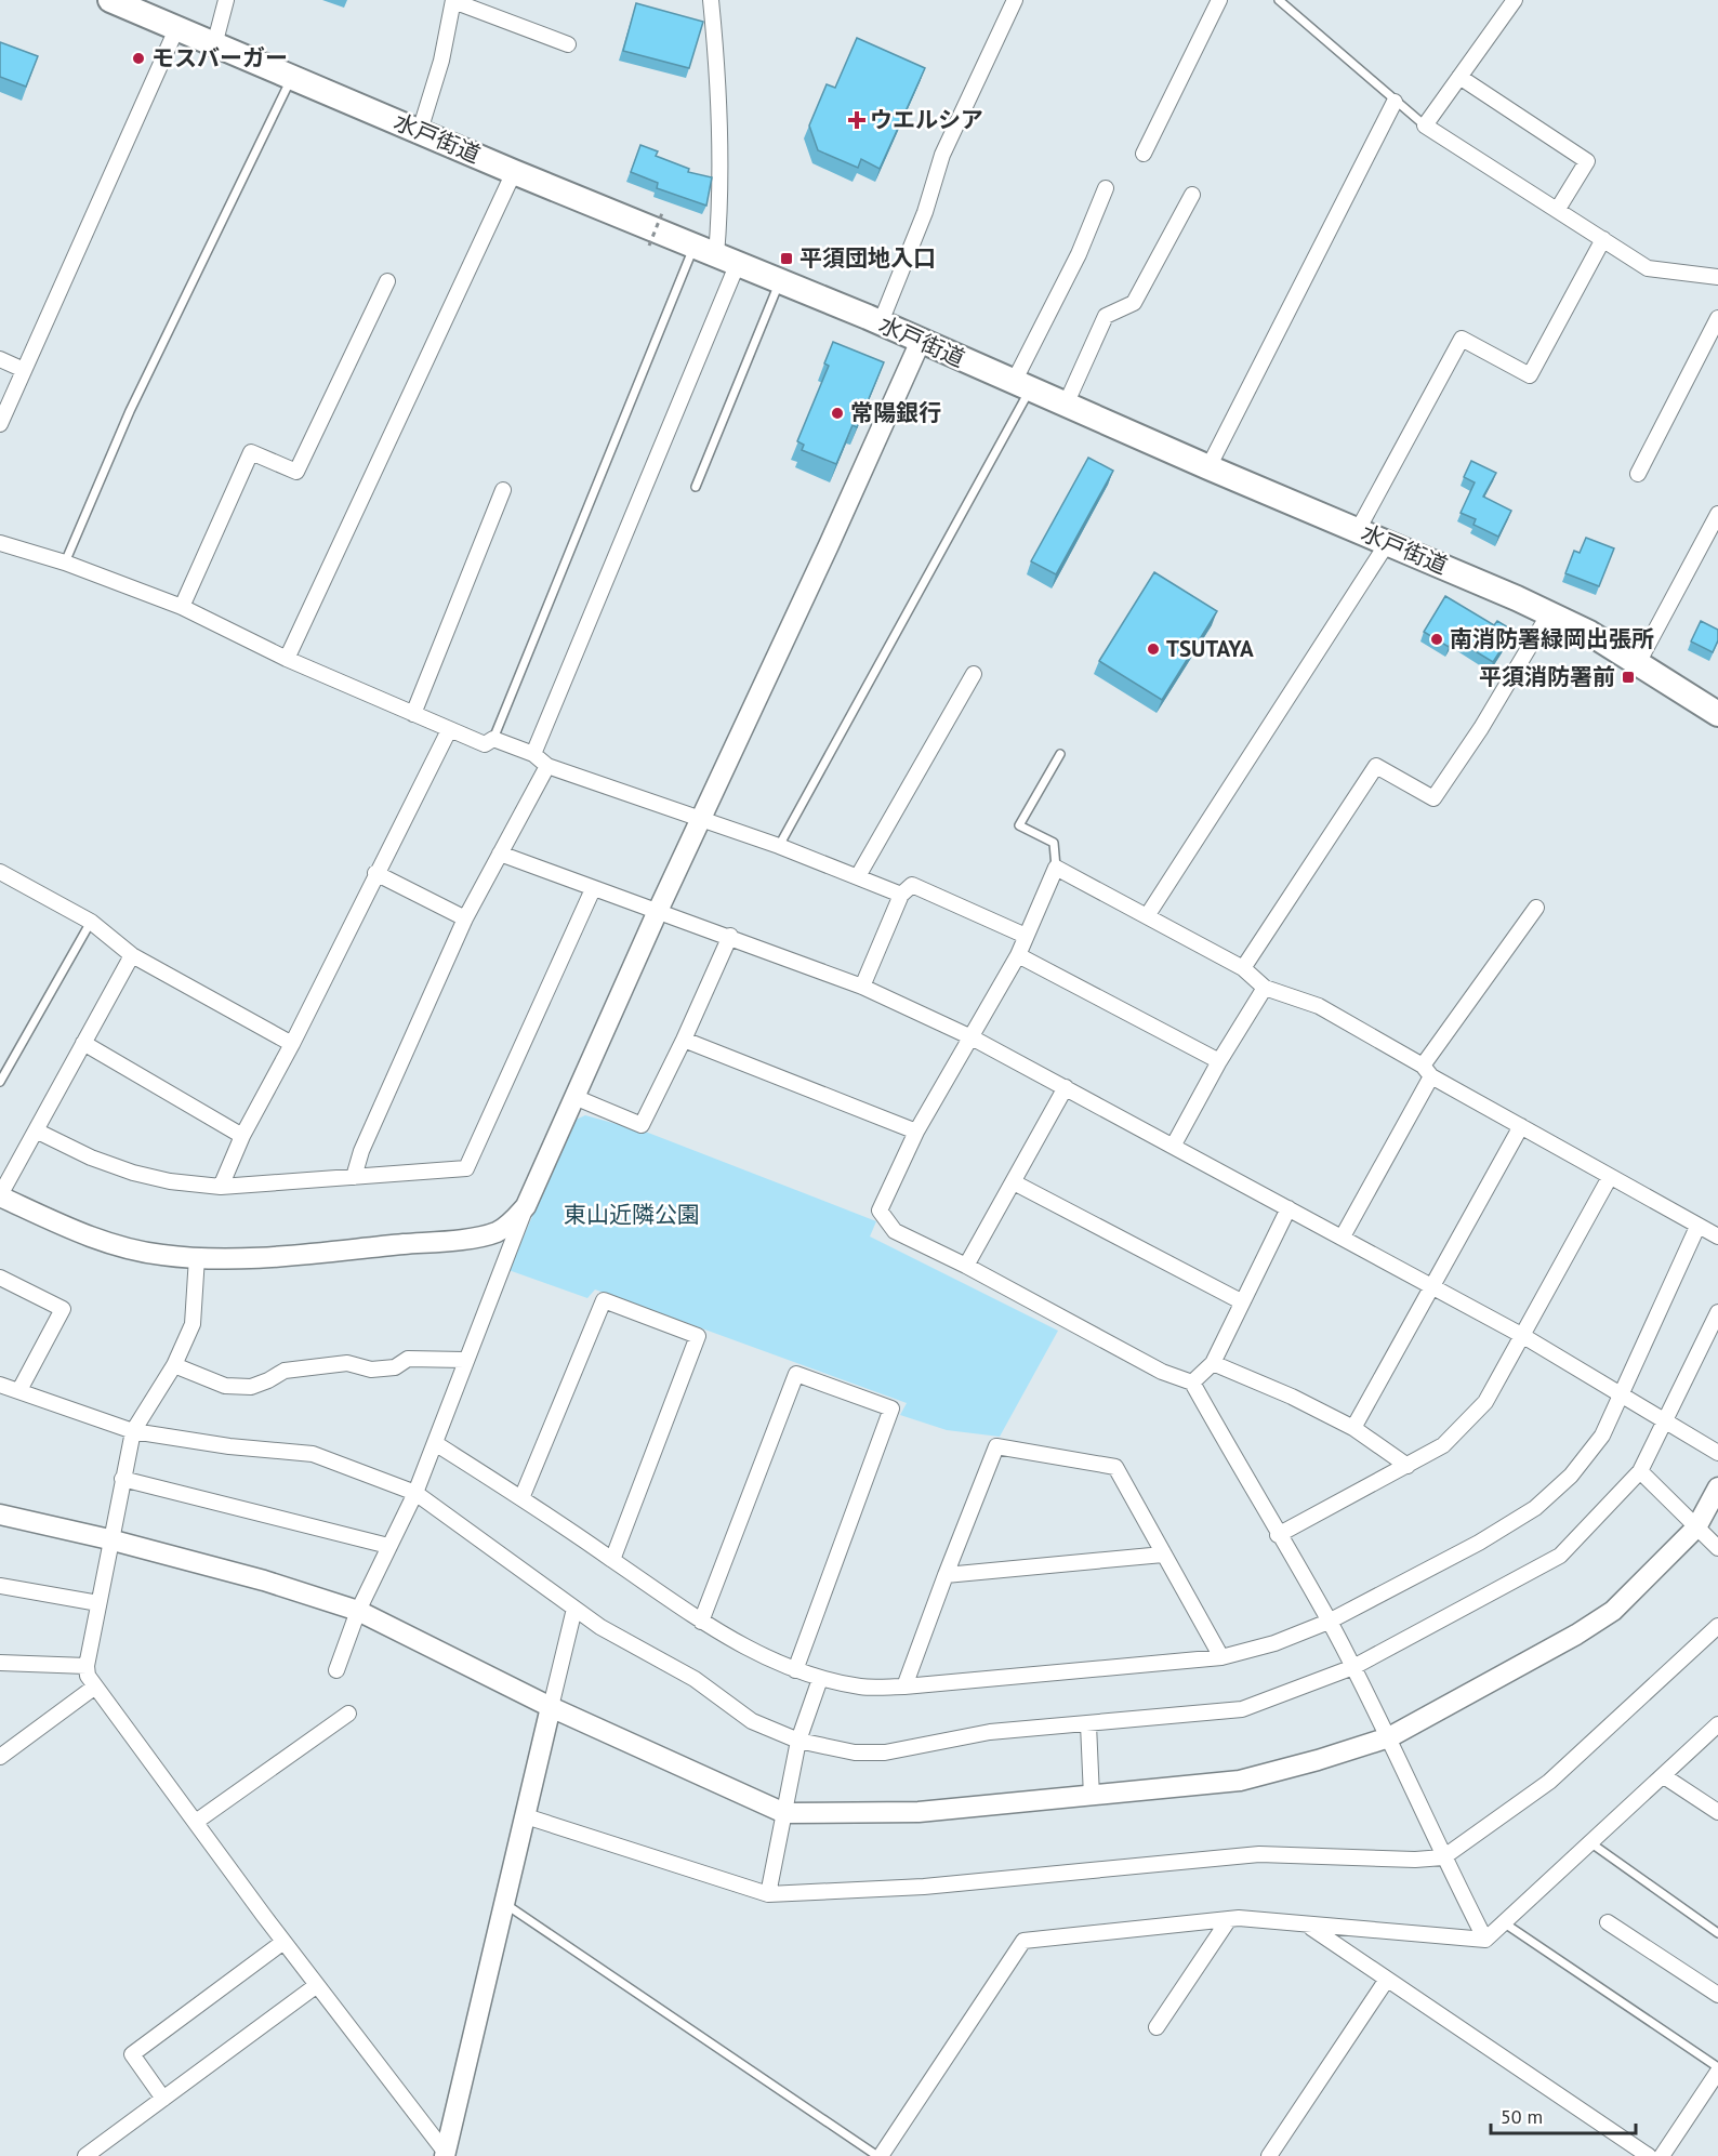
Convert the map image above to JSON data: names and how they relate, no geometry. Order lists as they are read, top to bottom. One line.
{"streets":{"main road":["水戸街道"]},"parks":["東山近隣公園"],"places":{"other":["モスバーガー","常陽銀行","南消防署緑岡出張所","TSUTAYA"],"health":["ウエルシア"],"transit":["平須団地入口","平須消防署前"]},"scale_bar":"50 m"}
